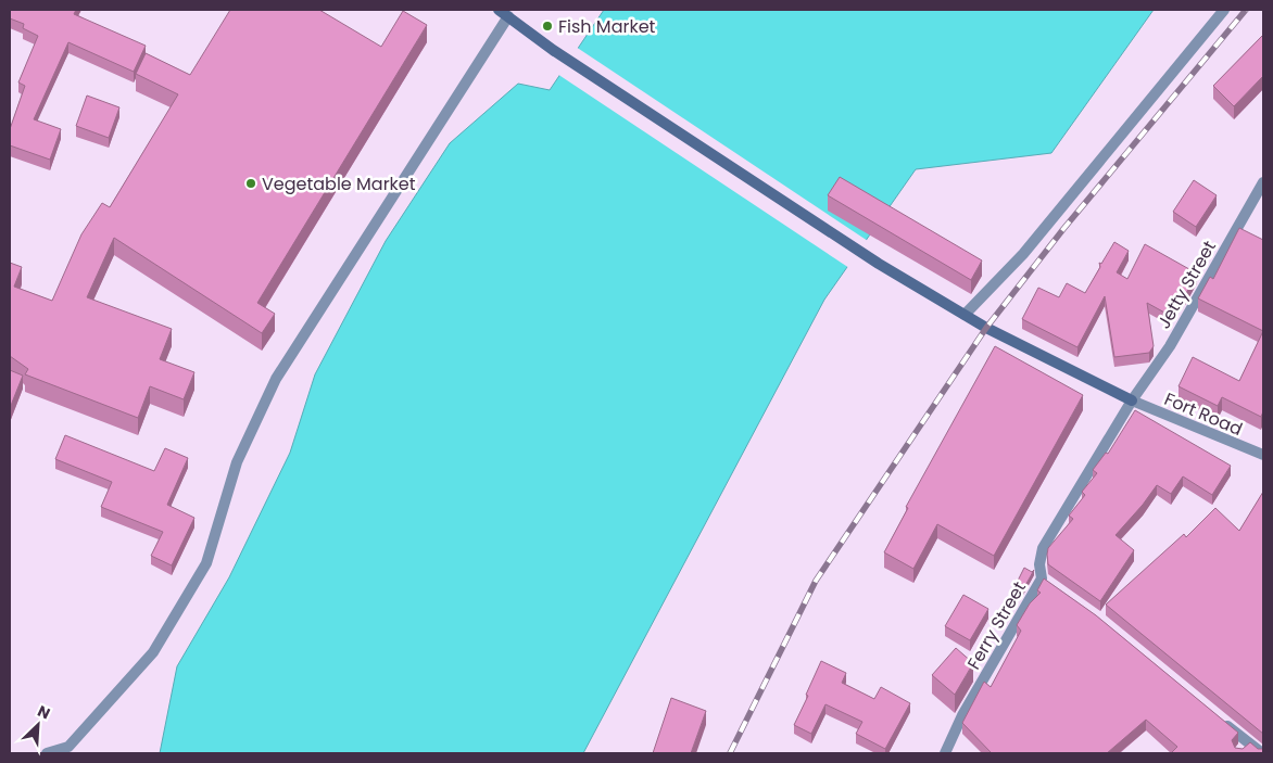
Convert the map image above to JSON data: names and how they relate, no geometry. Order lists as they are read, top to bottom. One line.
{"streets":{"street":["Jetty Street","Fort Road","Ferry Street"]},"crossings":[["Jetty Street","Fort Road"],["Jetty Street","Ferry Street"],["Fort Road","Ferry Street"]],"places":["Fish Market","Vegetable Market"],"north":"top right"}
